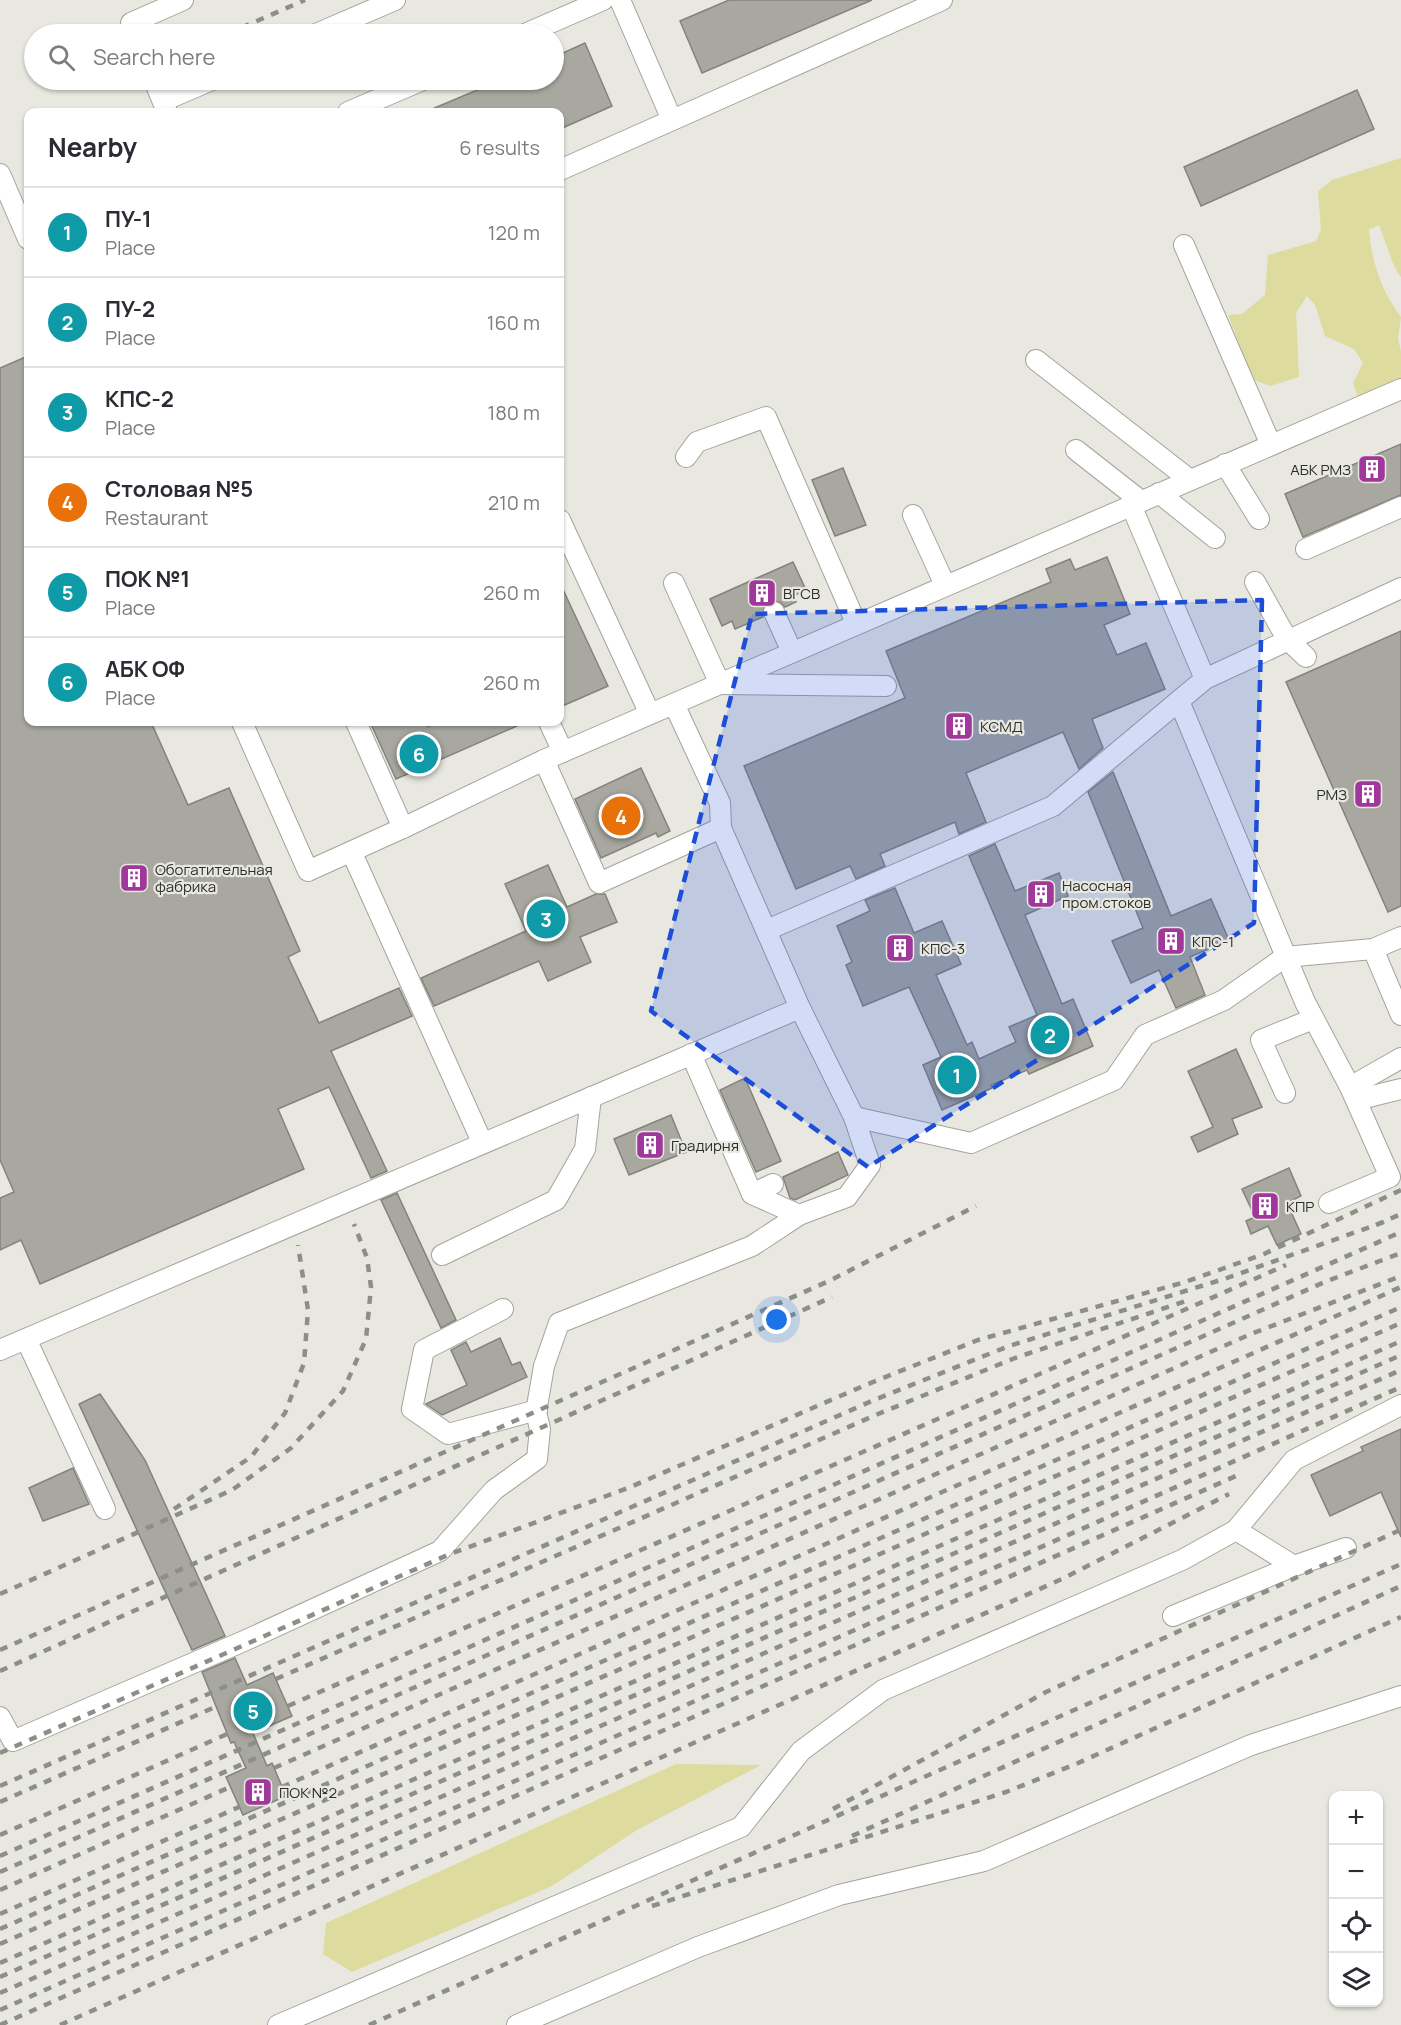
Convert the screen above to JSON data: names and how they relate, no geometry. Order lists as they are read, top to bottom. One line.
{"places":{"building":["АБК РМЗ","ВГСВ","КСМД","РМЗ","Обогатительная фабрика","Насосная пром.стоков","КПС-1","КПС-3","Градирня","КПР","ПОК №2"]},"page":{"search":"Search here","heading":["Nearby","6 results"],"list":[{"mark":"1","name":"ПУ-1","note":"Place","value":"120 m"},{"mark":"2","name":"ПУ-2","note":"Place","value":"160 m"},{"mark":"3","name":"КПС-2","note":"Place","value":"180 m"},{"mark":"4","name":"Столовая №5","note":"Restaurant","value":"210 m"},{"mark":"5","name":"ПОК №1","note":"Place","value":"260 m"},{"mark":"6","name":"АБК ОФ","note":"Place","value":"260 m"}],"pins":["6","4","3","2","1","5"],"map_buttons":["+","−"]}}
